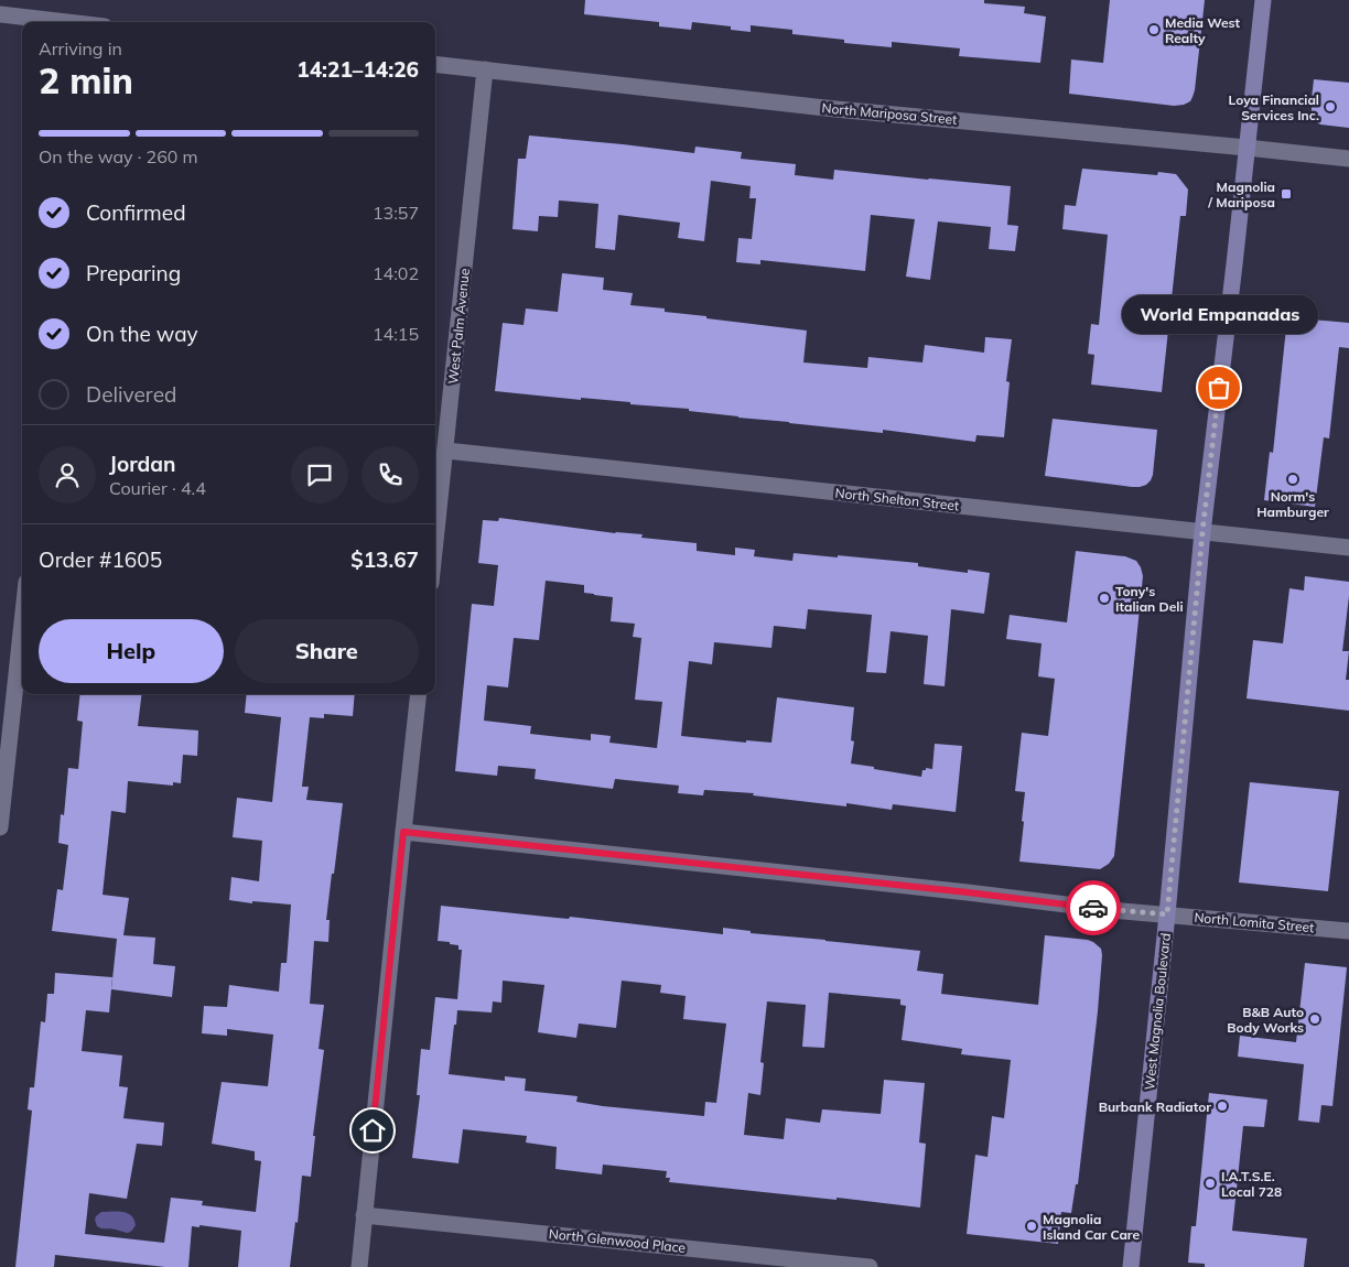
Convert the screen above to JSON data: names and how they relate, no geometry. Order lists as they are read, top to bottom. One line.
{"streets":{"main road":["West Magnolia Boulevard"],"street":["North Mariposa Street","West Palm Avenue","North Shelton Street","North Lomita Street","North Glenwood Place"]},"crossings":[["North Mariposa Street","West Palm Avenue"],["North Mariposa Street","West Magnolia Boulevard"],["West Palm Avenue","North Shelton Street"],["North Shelton Street","West Magnolia Boulevard"],["North Lomita Street","West Magnolia Boulevard"]],"places":{"other":["Media West Realty","Loya Financial Services Inc.","World Empanadas","Norm's Hamburger","Tony's Italian Deli","B&B Auto Body Works","Burbank Radiator","I.A.T.S.E. Local 728","Magnolia Island Car Care"],"transit":["Magnolia / Mariposa"]},"page":{"heading":["2 min","Arriving in","14:21–14:26"],"panel":["Jordan","Courier · 4.4","Order #1605","$13.67"],"bar":"On the way · 260 m","list":[["Confirmed","13:57"],["Preparing","14:02"],["On the way","14:15"],"Delivered"],"bubble":"World Empanadas","buttons":["Help","Share"]}}
